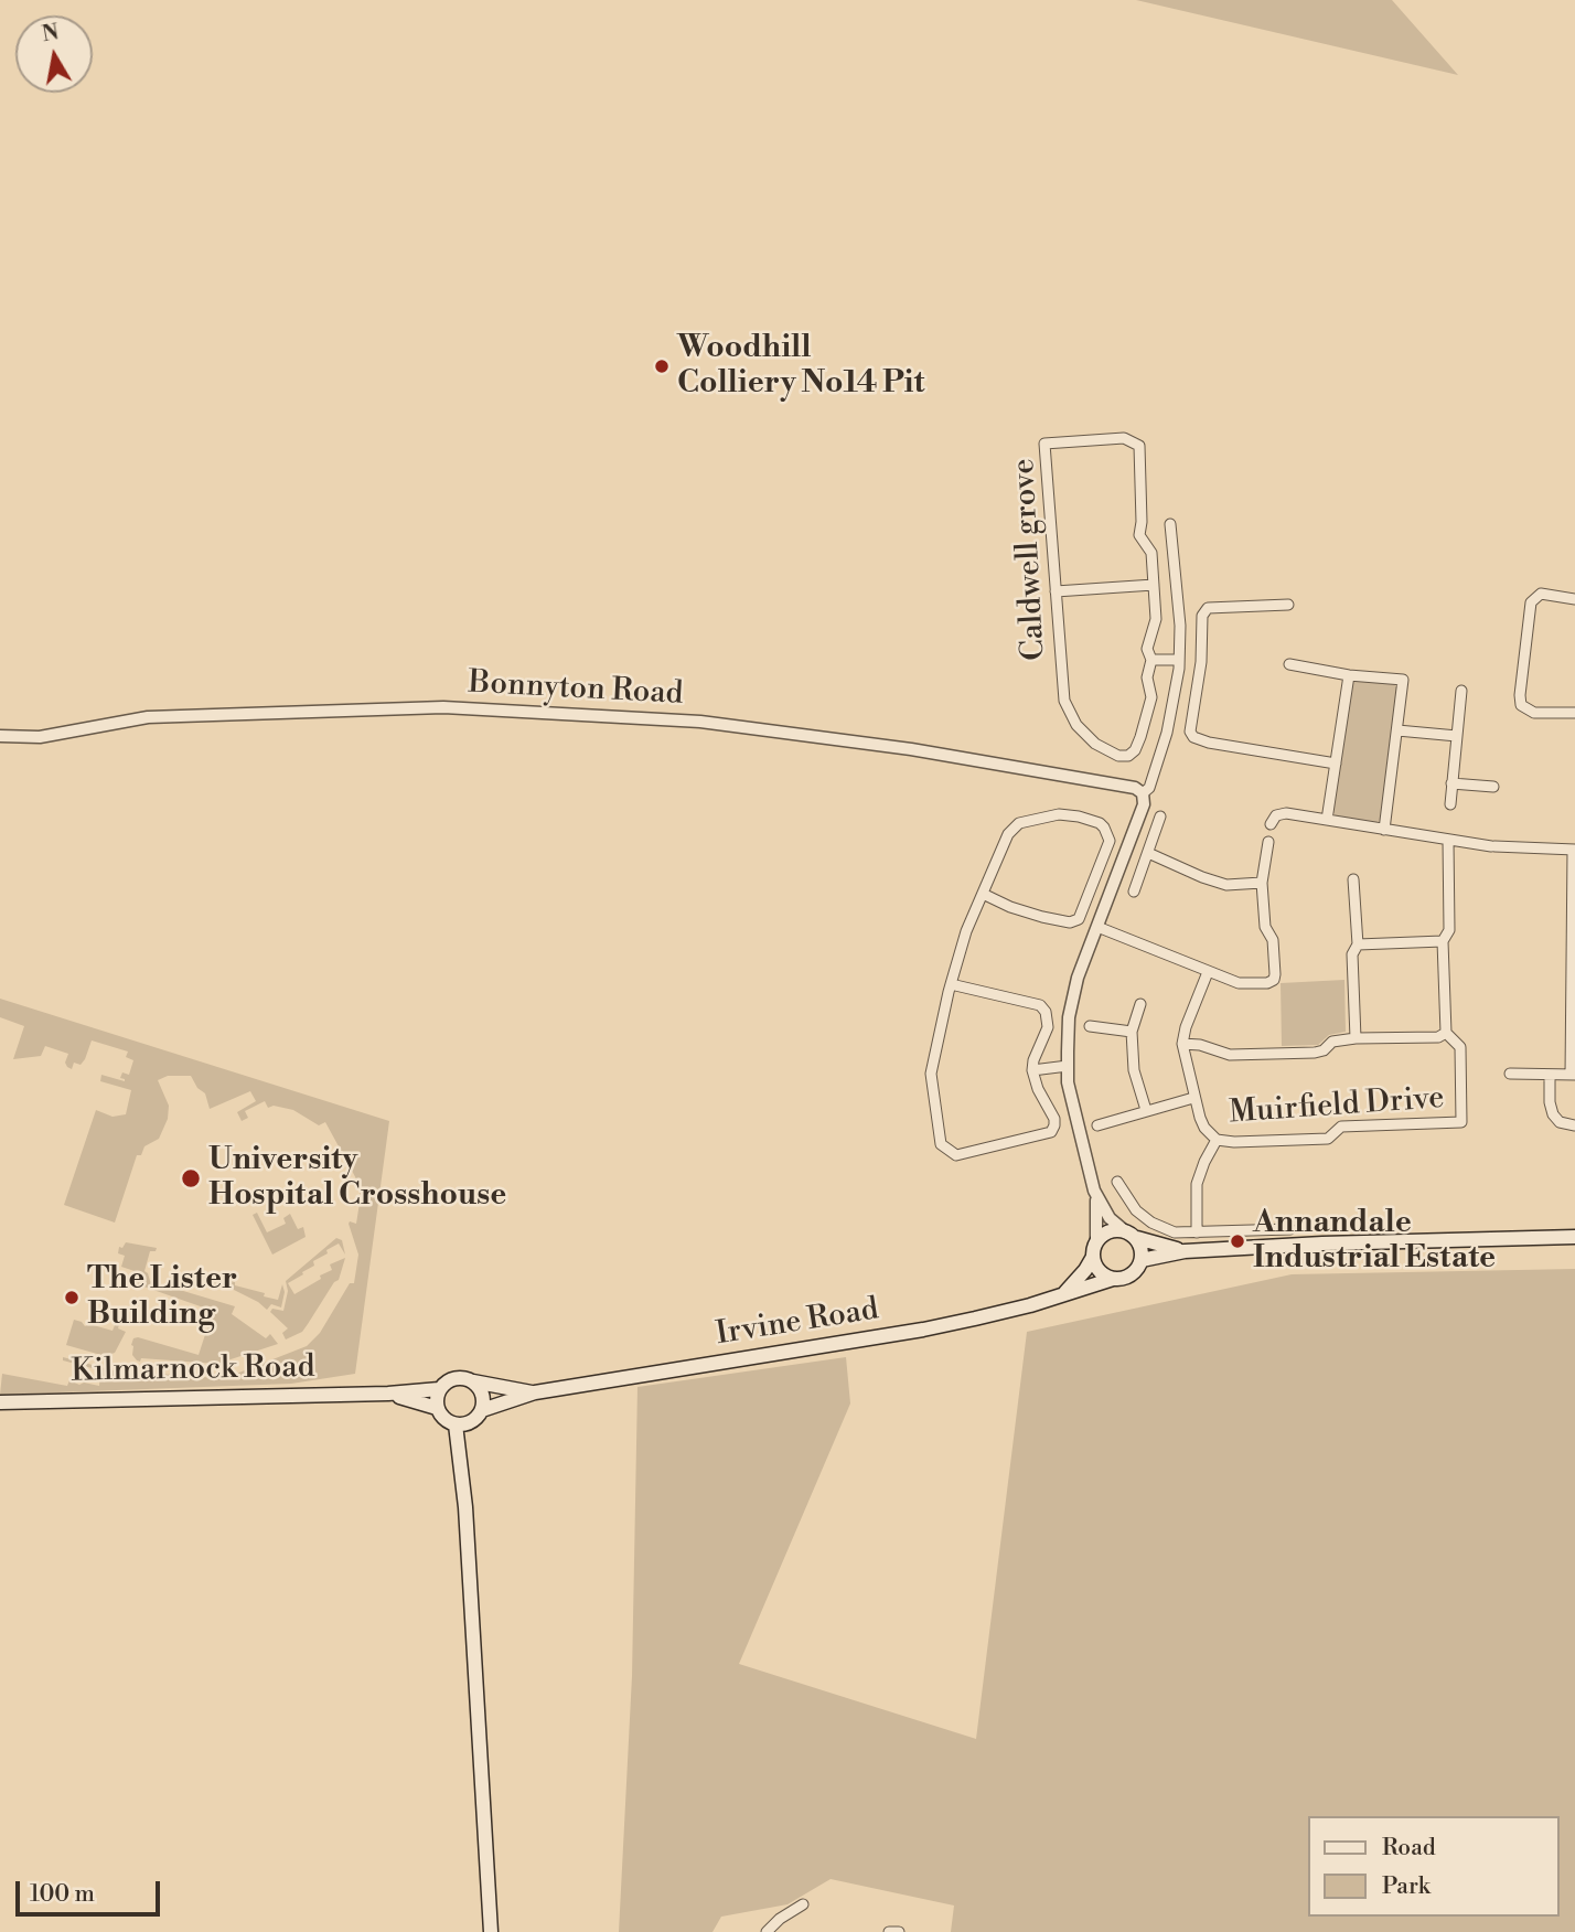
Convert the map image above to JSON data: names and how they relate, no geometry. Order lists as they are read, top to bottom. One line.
{"streets":{"main road":["Irvine Road","Kilmarnock Road"],"street":["Caldwell grove","Bonnyton Road","Muirfield Drive"]},"crossings":[["Irvine Road","Kilmarnock Road"]],"places":["Woodhill Colliery No14 Pit","University Hospital Crosshouse","Annandale Industrial Estate","The Lister Building"],"legend":["Road","Park"],"scale_bar":"100 m","north":"top"}
